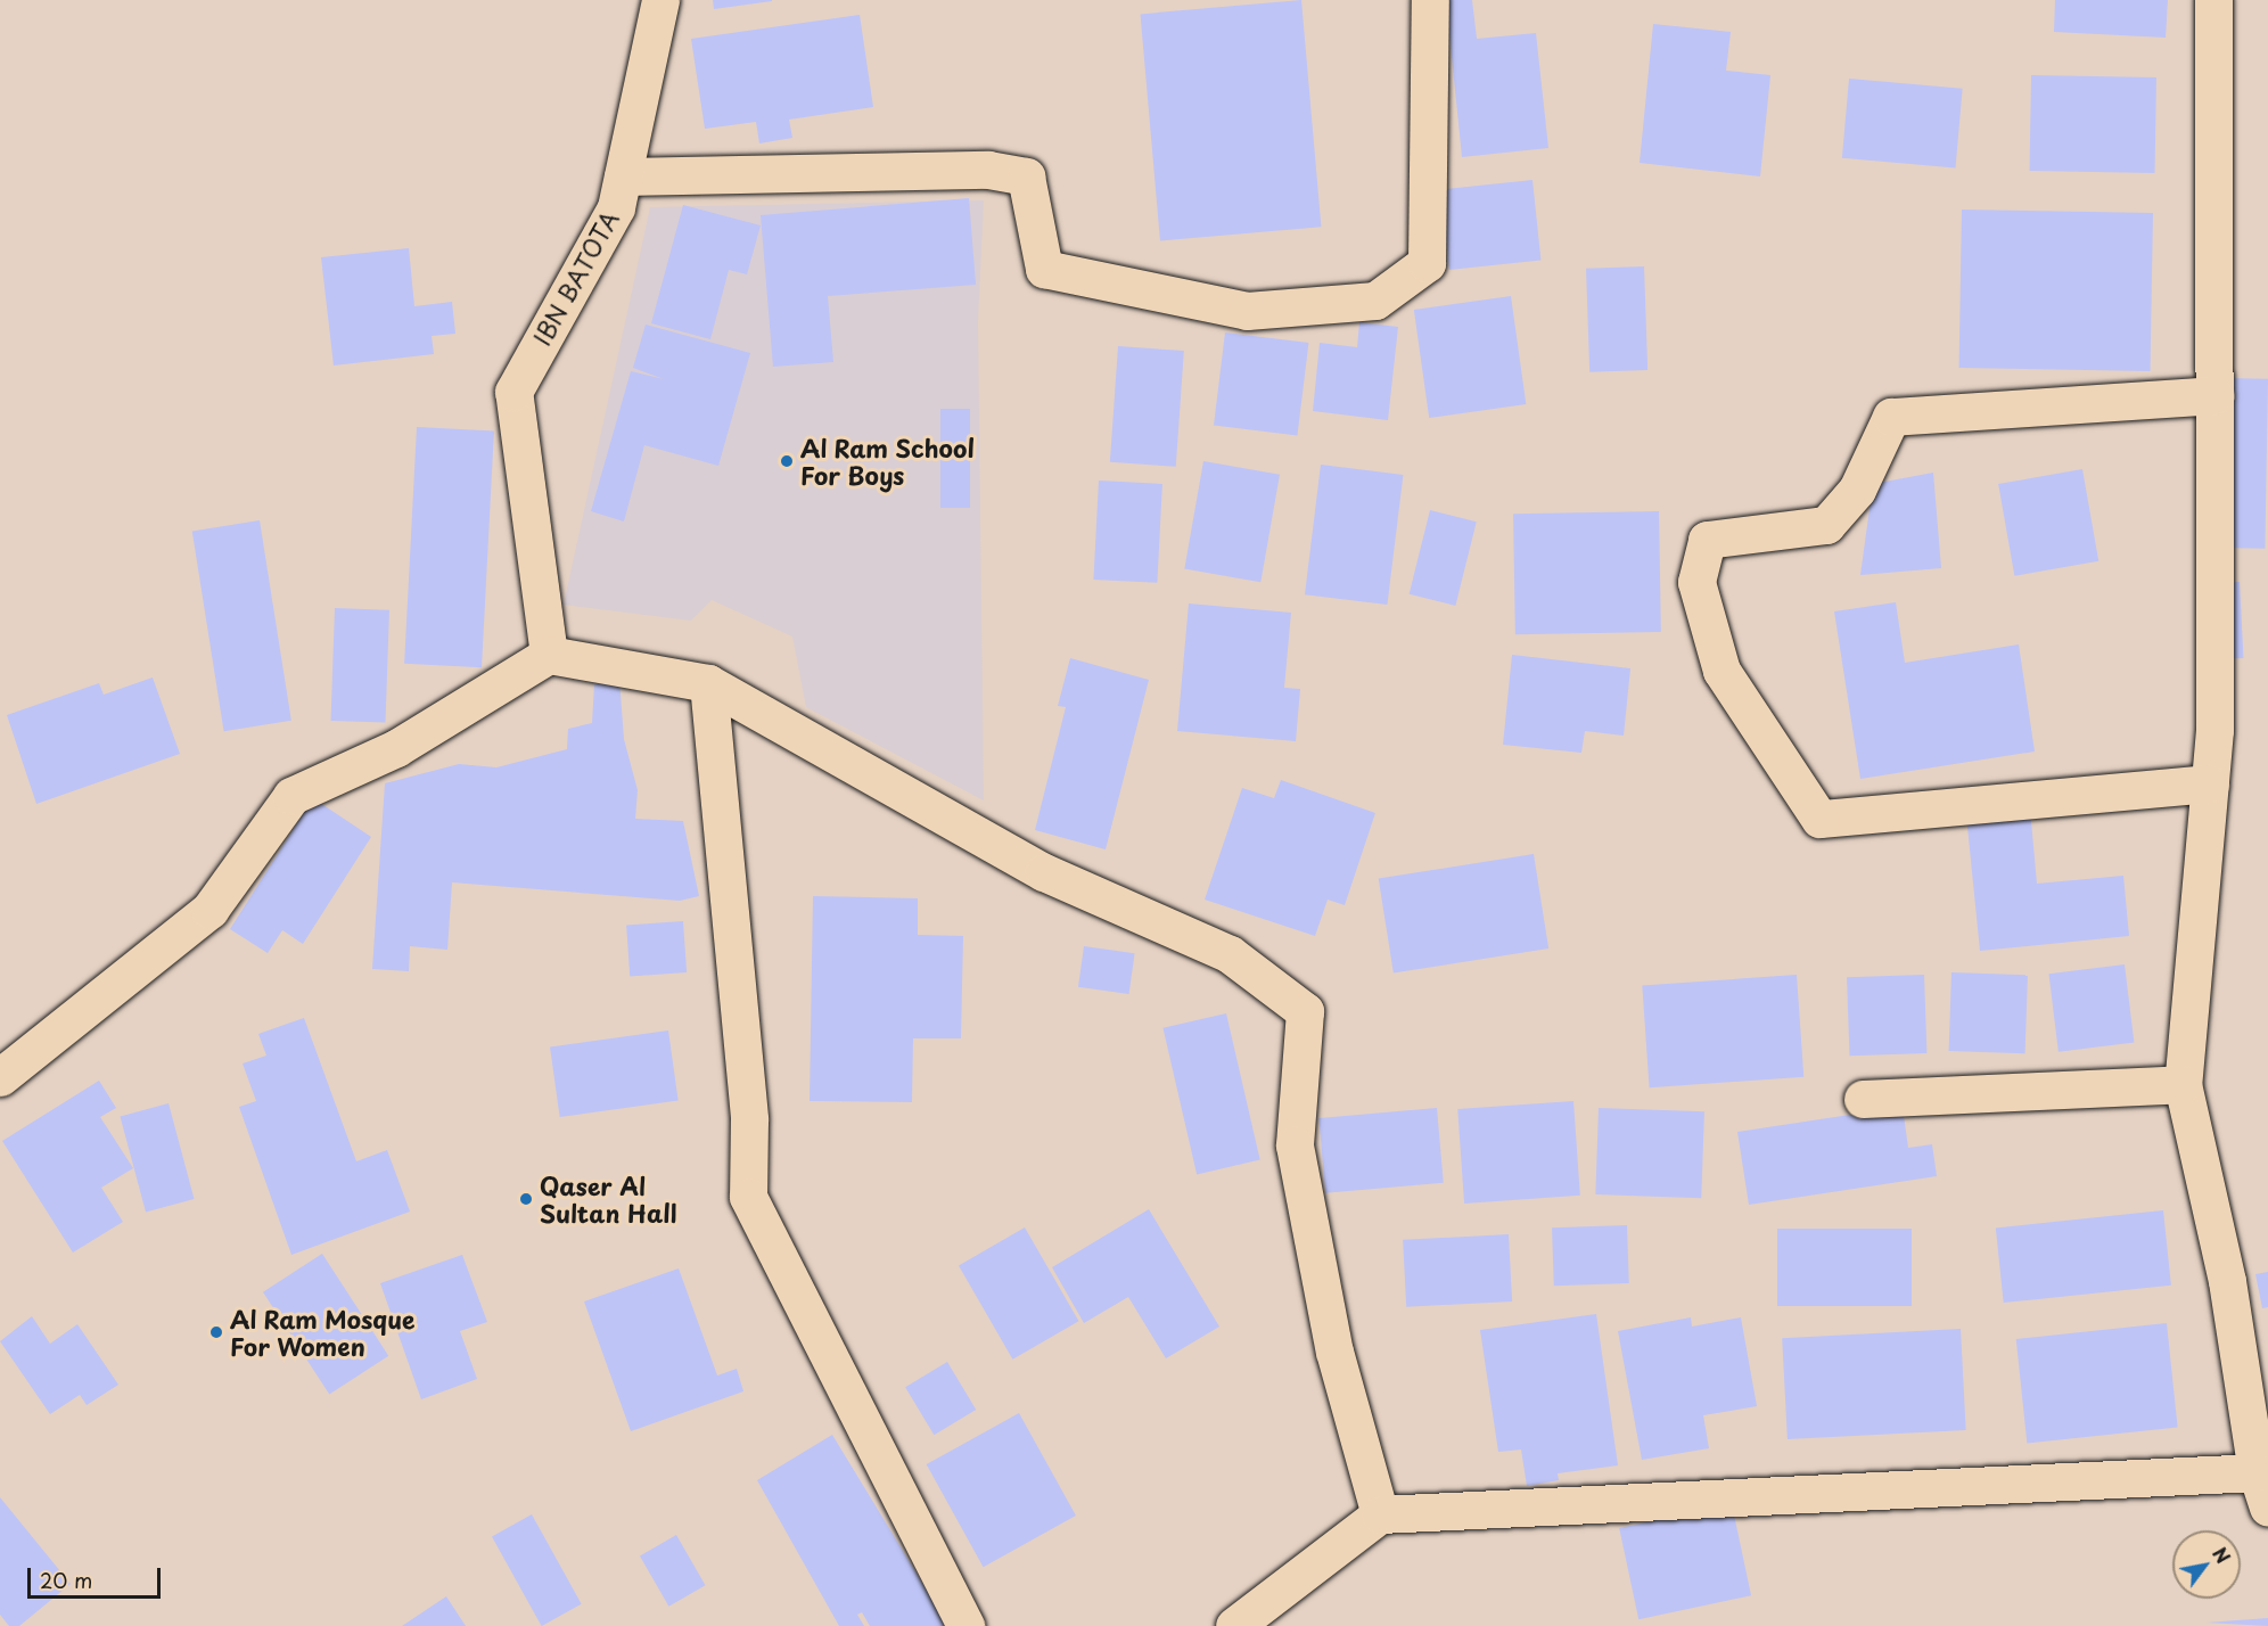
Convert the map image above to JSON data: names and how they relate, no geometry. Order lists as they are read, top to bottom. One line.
{"streets":{"street":["IBN BATOTA"]},"places":["Al Ram School For Boys","Qaser Al Sultan Hall","Al Ram Mosque For Women"],"scale_bar":"20 m","north":"top right"}
